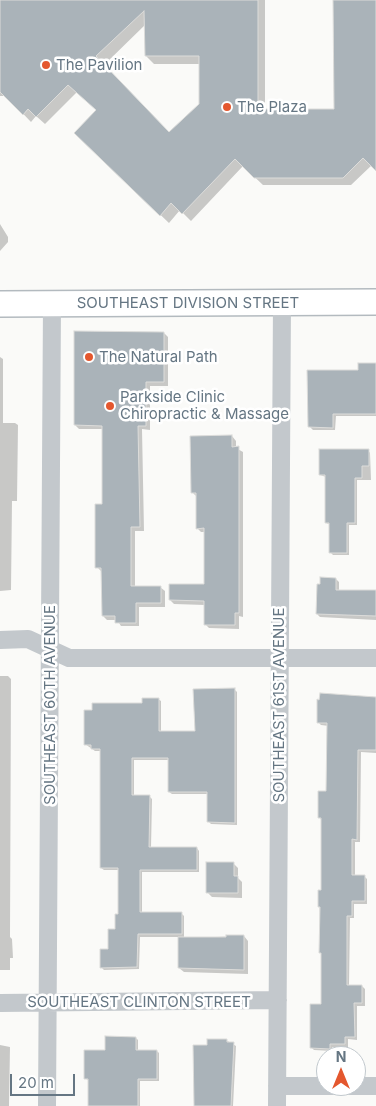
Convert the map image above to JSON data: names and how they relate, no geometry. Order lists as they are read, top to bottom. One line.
{"streets":{"main road":["SOUTHEAST DIVISION STREET"],"street":["SOUTHEAST 60TH AVENUE","SOUTHEAST 61ST AVENUE","SOUTHEAST CLINTON STREET"]},"crossings":[["SOUTHEAST DIVISION STREET","SOUTHEAST 60TH AVENUE"],["SOUTHEAST DIVISION STREET","SOUTHEAST 61ST AVENUE"],["SOUTHEAST 60TH AVENUE","SOUTHEAST CLINTON STREET"],["SOUTHEAST 61ST AVENUE","SOUTHEAST CLINTON STREET"]],"places":["The Pavilion","The Plaza","The Natural Path","Parkside Clinic Chiropractic & Massage"],"scale_bar":"20 m","north":"top"}
